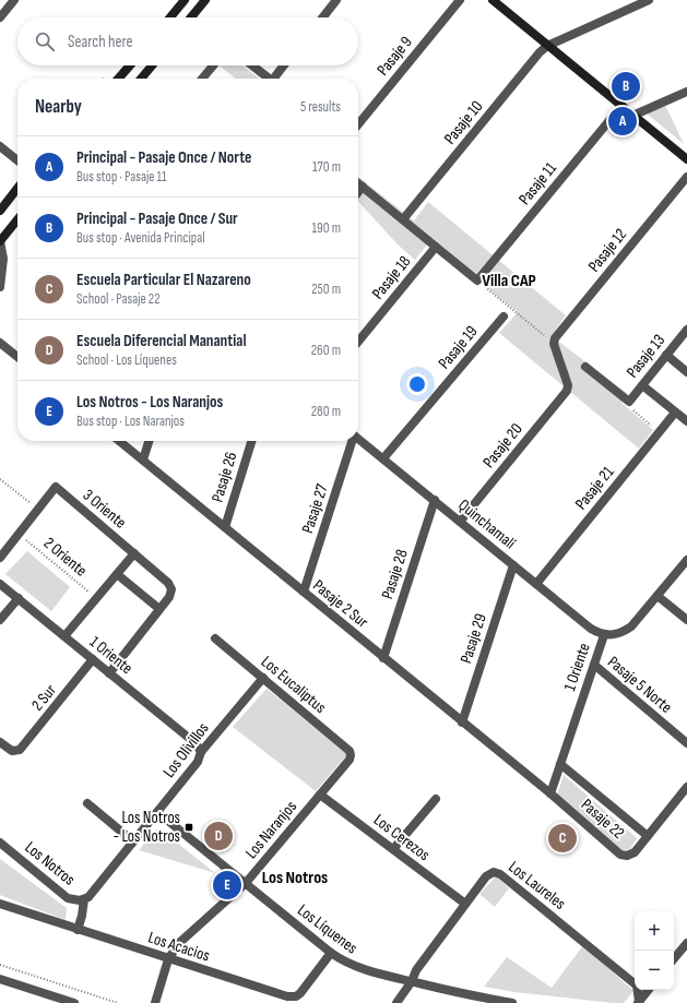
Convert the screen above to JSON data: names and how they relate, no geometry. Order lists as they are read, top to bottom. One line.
{"streets":{"street":["Pasaje 9","Pasaje 10","Pasaje 11","Pasaje 12","Pasaje 18","Pasaje 19","Pasaje 13","Pasaje 20","Pasaje 26","Pasaje 21","3 Oriente","Pasaje 27","Quinchamalí","Pasaje 28","Pasaje 2 Sur","Pasaje 29","1 Oriente","Los Eucaliptus","Pasaje 5 Norte","2 Sur","Los Olivillos","Pasaje 22","Los Naranjos","Los Cerezos","Los Notros","Los Laureles","Los Líquenes","Los Acacios"],"path":["2 Oriente"]},"crossings":[["Pasaje 12","Pasaje 20"],["Pasaje 19","Quinchamalí"],["Pasaje 20","Quinchamalí"],["Pasaje 26","Pasaje 2 Sur"],["Pasaje 21","Quinchamalí"],["Pasaje 27","Pasaje 2 Sur"],["Quinchamalí","Pasaje 28"],["Quinchamalí","Pasaje 29"],["Quinchamalí","1 Oriente"],["Pasaje 28","Pasaje 2 Sur"],["Pasaje 2 Sur","Pasaje 29"],["Pasaje 2 Sur","1 Oriente"],["Pasaje 2 Sur","Pasaje 22"],["1 Oriente","Pasaje 5 Norte"],["1 Oriente","2 Sur"],["1 Oriente","Los Olivillos"],["1 Oriente","Pasaje 22"],["Los Eucaliptus","Los Olivillos"],["Los Eucaliptus","Los Naranjos"],["Los Olivillos","Los Notros"],["Los Olivillos","Los Líquenes"],["Los Naranjos","Los Cerezos"],["Los Naranjos","Los Líquenes"],["Los Naranjos","Los Acacios"],["Los Cerezos","Los Laureles"],["Los Notros","Los Acacios"],["Los Laureles","Los Líquenes"],["Los Líquenes","Los Acacios"]],"districts":["Villa CAP","Los Notros"],"places":{"transit":["Los Notros - Los Notros"]},"page":{"search":"Search here","pins":["B","A","D","C","E"],"heading":["Nearby","5 results"],"list":[{"mark":"A","name":"Principal - Pasaje Once / Norte","note":"Bus stop · Pasaje 11","value":"170 m"},{"mark":"B","name":"Principal - Pasaje Once / Sur","note":"Bus stop · Avenida Principal","value":"190 m"},{"mark":"C","name":"Escuela Particular El Nazareno","note":"School · Pasaje 22","value":"250 m"},{"mark":"D","name":"Escuela Diferencial Manantial","note":"School · Los Líquenes","value":"260 m"},{"mark":"E","name":"Los Notros - Los Naranjos","note":"Bus stop · Los Naranjos","value":"280 m"}],"map_buttons":["+","−"]}}
